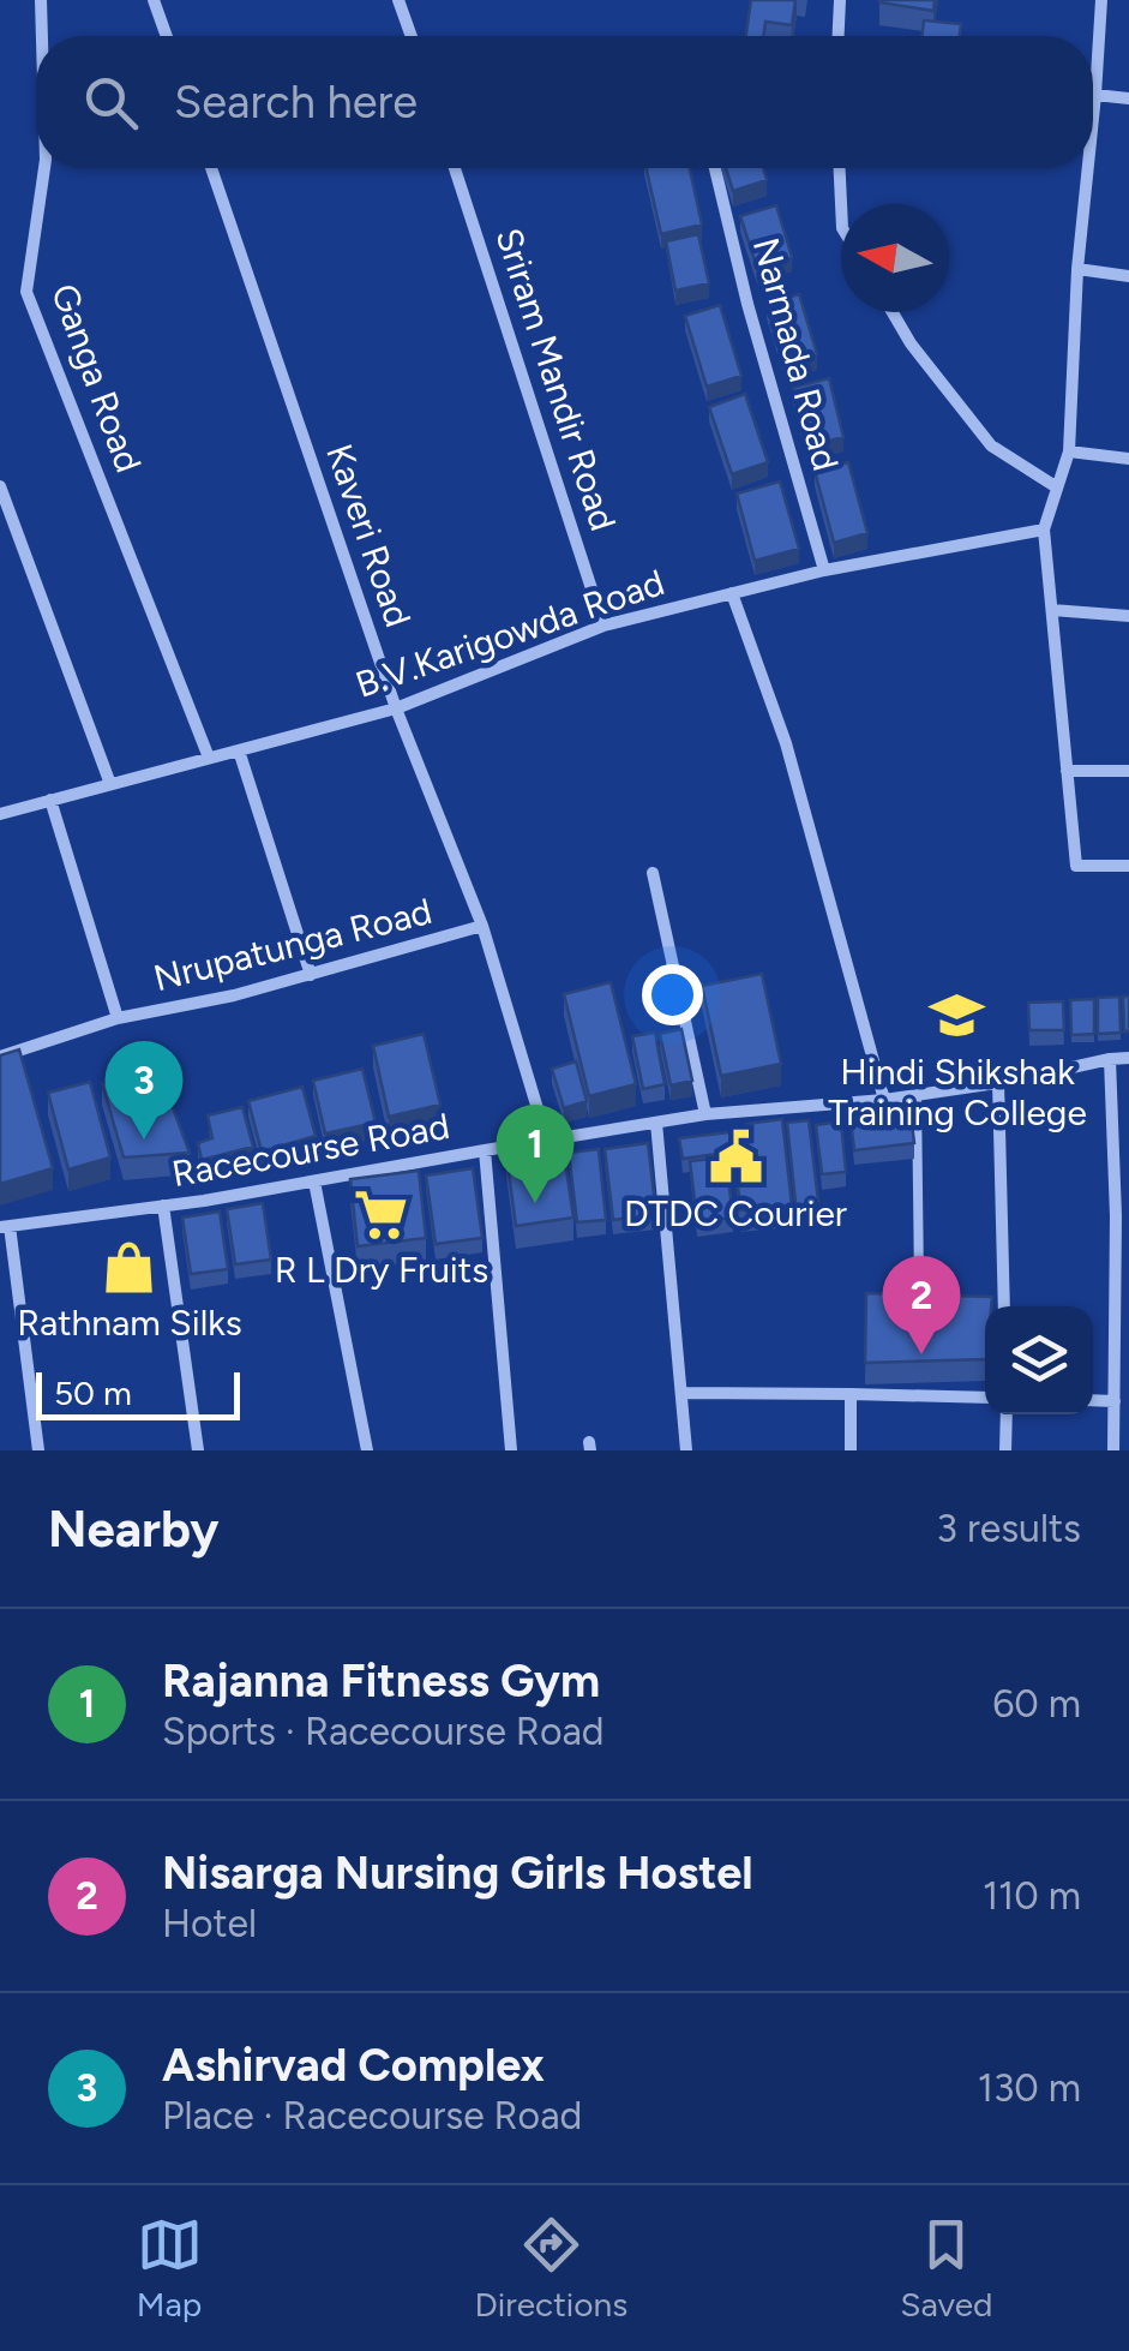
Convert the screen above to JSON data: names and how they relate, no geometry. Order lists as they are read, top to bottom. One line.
{"streets":{"street":["Narmada Road","Ganga Road","Sriram Mandir Road","Kaveri Road","B.V.Karigowda Road","Nrupatunga Road","Racecourse Road"]},"crossings":[["Narmada Road","B.V.Karigowda Road"],["Ganga Road","B.V.Karigowda Road"],["Sriram Mandir Road","B.V.Karigowda Road"],["Kaveri Road","B.V.Karigowda Road"],["Kaveri Road","Nrupatunga Road"],["Kaveri Road","Racecourse Road"]],"places":{"school or university":["Hindi Shikshak Training College"],"public building":["DTDC Courier"],"supermarket":["R L Dry Fruits"],"shop":["Rathnam Silks"]},"scale_bar":"50 m","north":"left","page":{"search":"Search here","pins":["3","1","2"],"scale":"50 m","heading":["Nearby","3 results"],"list":[{"mark":"1","name":"Rajanna Fitness Gym","note":"Sports · Racecourse Road","value":"60 m"},{"mark":"2","name":"Nisarga Nursing Girls Hostel","note":"Hotel","value":"110 m"},{"mark":"3","name":"Ashirvad Complex","note":"Place · Racecourse Road","value":"130 m"}],"nav":["Map","Directions","Saved"]}}
